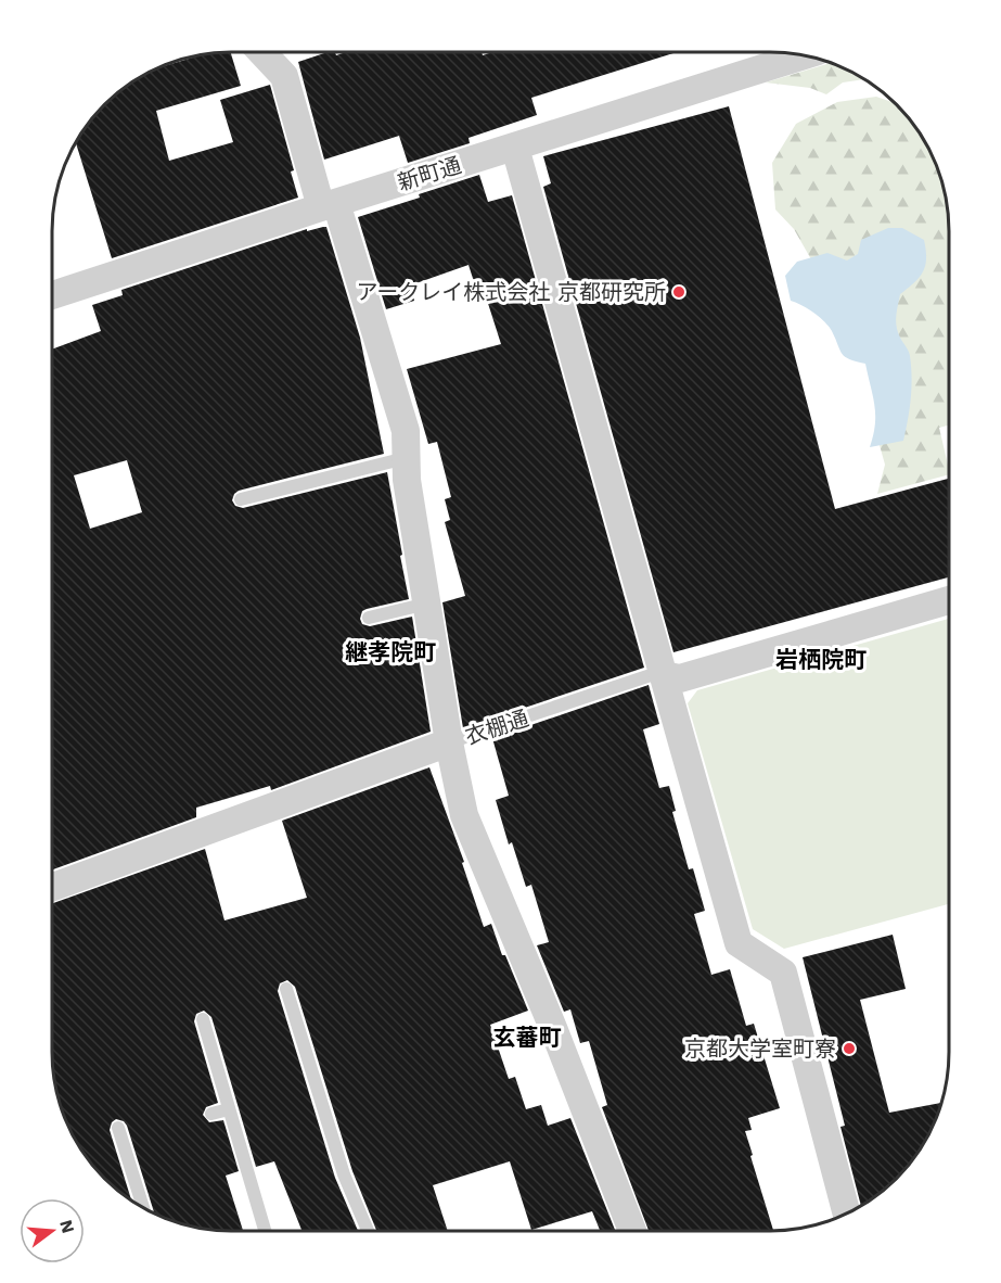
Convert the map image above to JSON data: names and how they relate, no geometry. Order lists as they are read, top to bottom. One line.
{"streets":{"street":["新町通","衣棚通"]},"districts":["継孝院町","岩栖院町","玄蕃町"],"places":["アークレイ株式会社 京都研究所","京都大学室町寮"],"north":"right"}
